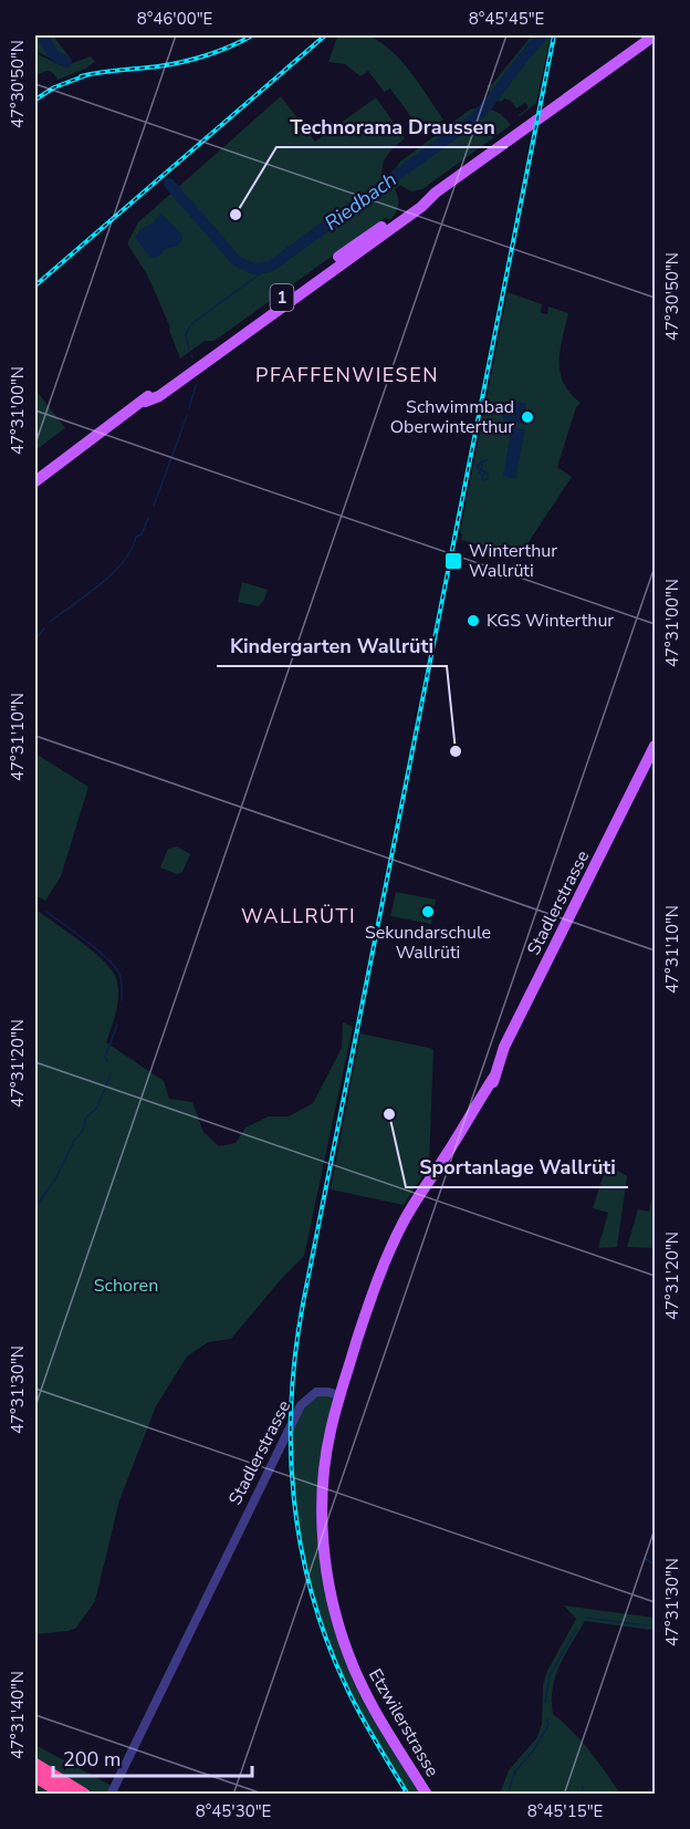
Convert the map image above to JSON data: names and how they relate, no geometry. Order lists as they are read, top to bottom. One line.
{"streets":{"main road":["1","Stadlerstrasse","Etzwilerstrasse"]},"crossings":[["Stadlerstrasse","Etzwilerstrasse"]],"districts":["PFAFFENWIESEN","WALLRÜTI"],"water":["Riedbach"],"parks":["Schoren"],"places":{"other":["Technorama Draussen","Schwimmbad Oberwinterthur","KGS Winterthur","Kindergarten Wallrüti","Sekundarschule Wallrüti","Sportanlage Wallrüti"],"transit":["Winterthur Wallrüti"]},"scale_bar":"200 m","coordinates":["8°46'00\"E","8°45'45\"E","47°30'50\"N","47°31'00\"N","47°31'10\"N","47°31'20\"N","47°31'30\"N","47°31'40\"N","8°45'30\"E","8°45'15\"E"]}
